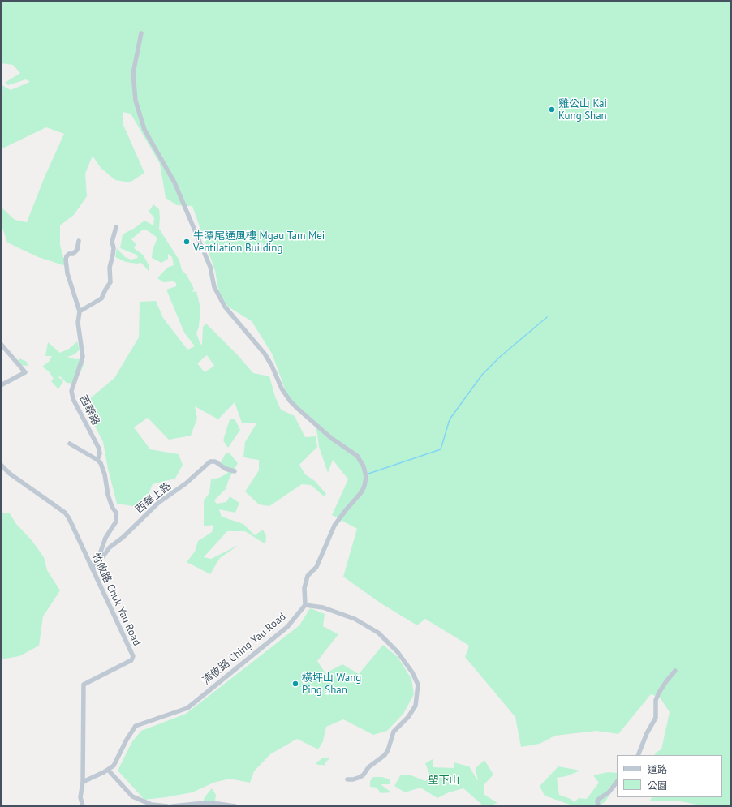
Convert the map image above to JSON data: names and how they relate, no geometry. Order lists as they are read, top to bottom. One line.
{"streets":{"street":["西華路","西華上路","竹攸路 Chuk Yau Road","清攸路 Ching Yau Road"]},"crossings":[["西華路","西華上路"],["西華上路","竹攸路 Chuk Yau Road"],["竹攸路 Chuk Yau Road","清攸路 Ching Yau Road"]],"parks":["塱下山"],"places":["雞公山 Kai Kung Shan","牛潭尾通風樓 Mgau Tam Mei Ventilation Building","橫坪山 Wang Ping Shan"],"legend":["道路","公園"]}
